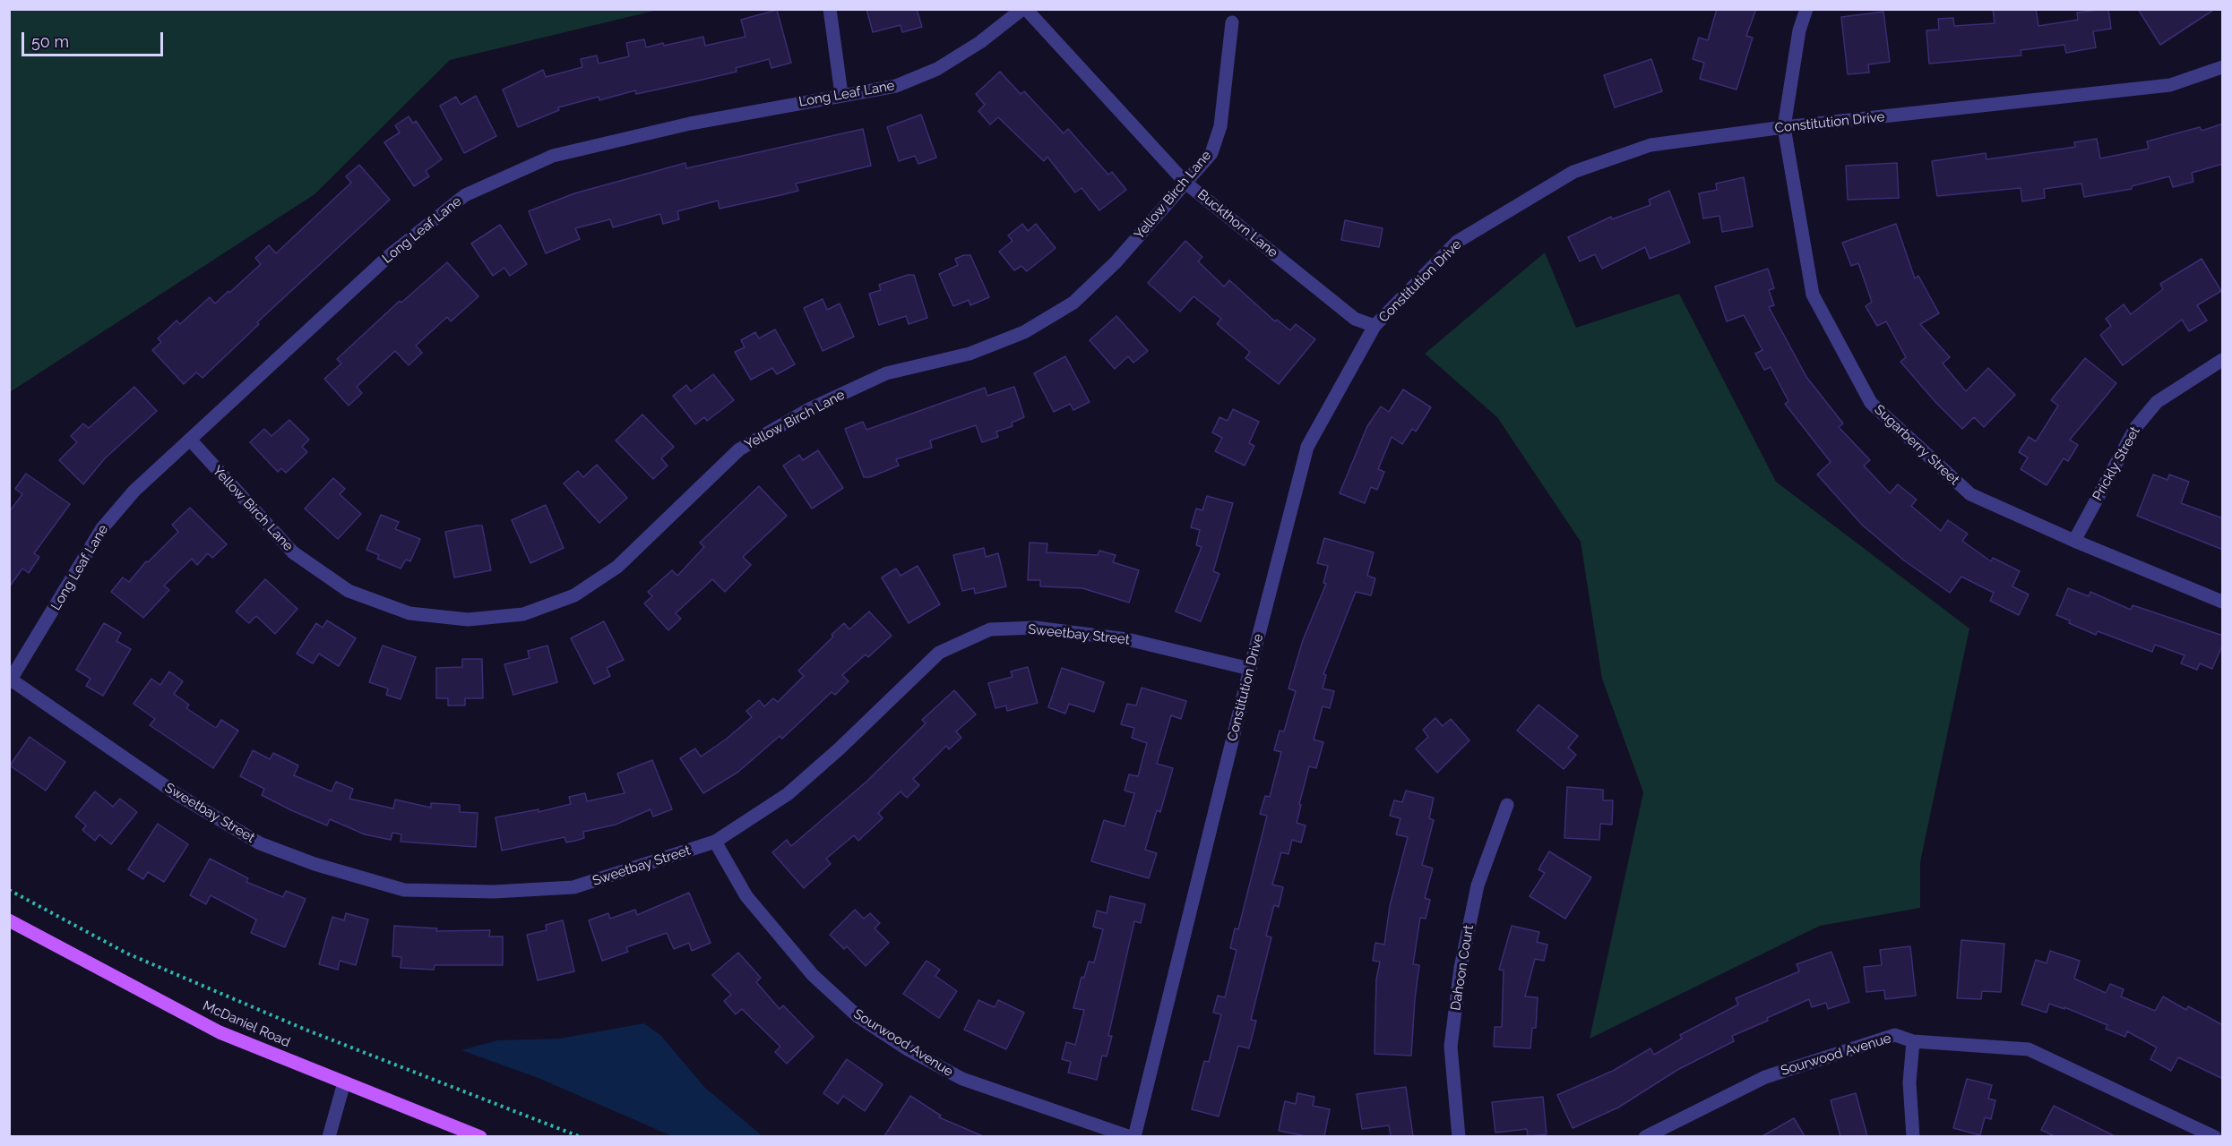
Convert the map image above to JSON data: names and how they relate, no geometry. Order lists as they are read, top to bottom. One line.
{"streets":{"main road":["McDaniel Road"],"street":["Long Leaf Lane","Constitution Drive","Yellow Birch Lane","Buckthorn Lane","Sugarberry Street","Prickly Street","Sweetbay Street","Dahoon Court","Sourwood Avenue"]},"crossings":[["Long Leaf Lane","Yellow Birch Lane"],["Long Leaf Lane","Buckthorn Lane"],["Long Leaf Lane","Sweetbay Street"],["Constitution Drive","Buckthorn Lane"],["Constitution Drive","Sugarberry Street"],["Constitution Drive","Sweetbay Street"],["Constitution Drive","Sourwood Avenue"],["Yellow Birch Lane","Buckthorn Lane"],["Sugarberry Street","Prickly Street"],["Sweetbay Street","Sourwood Avenue"]],"scale_bar":"50 m"}
